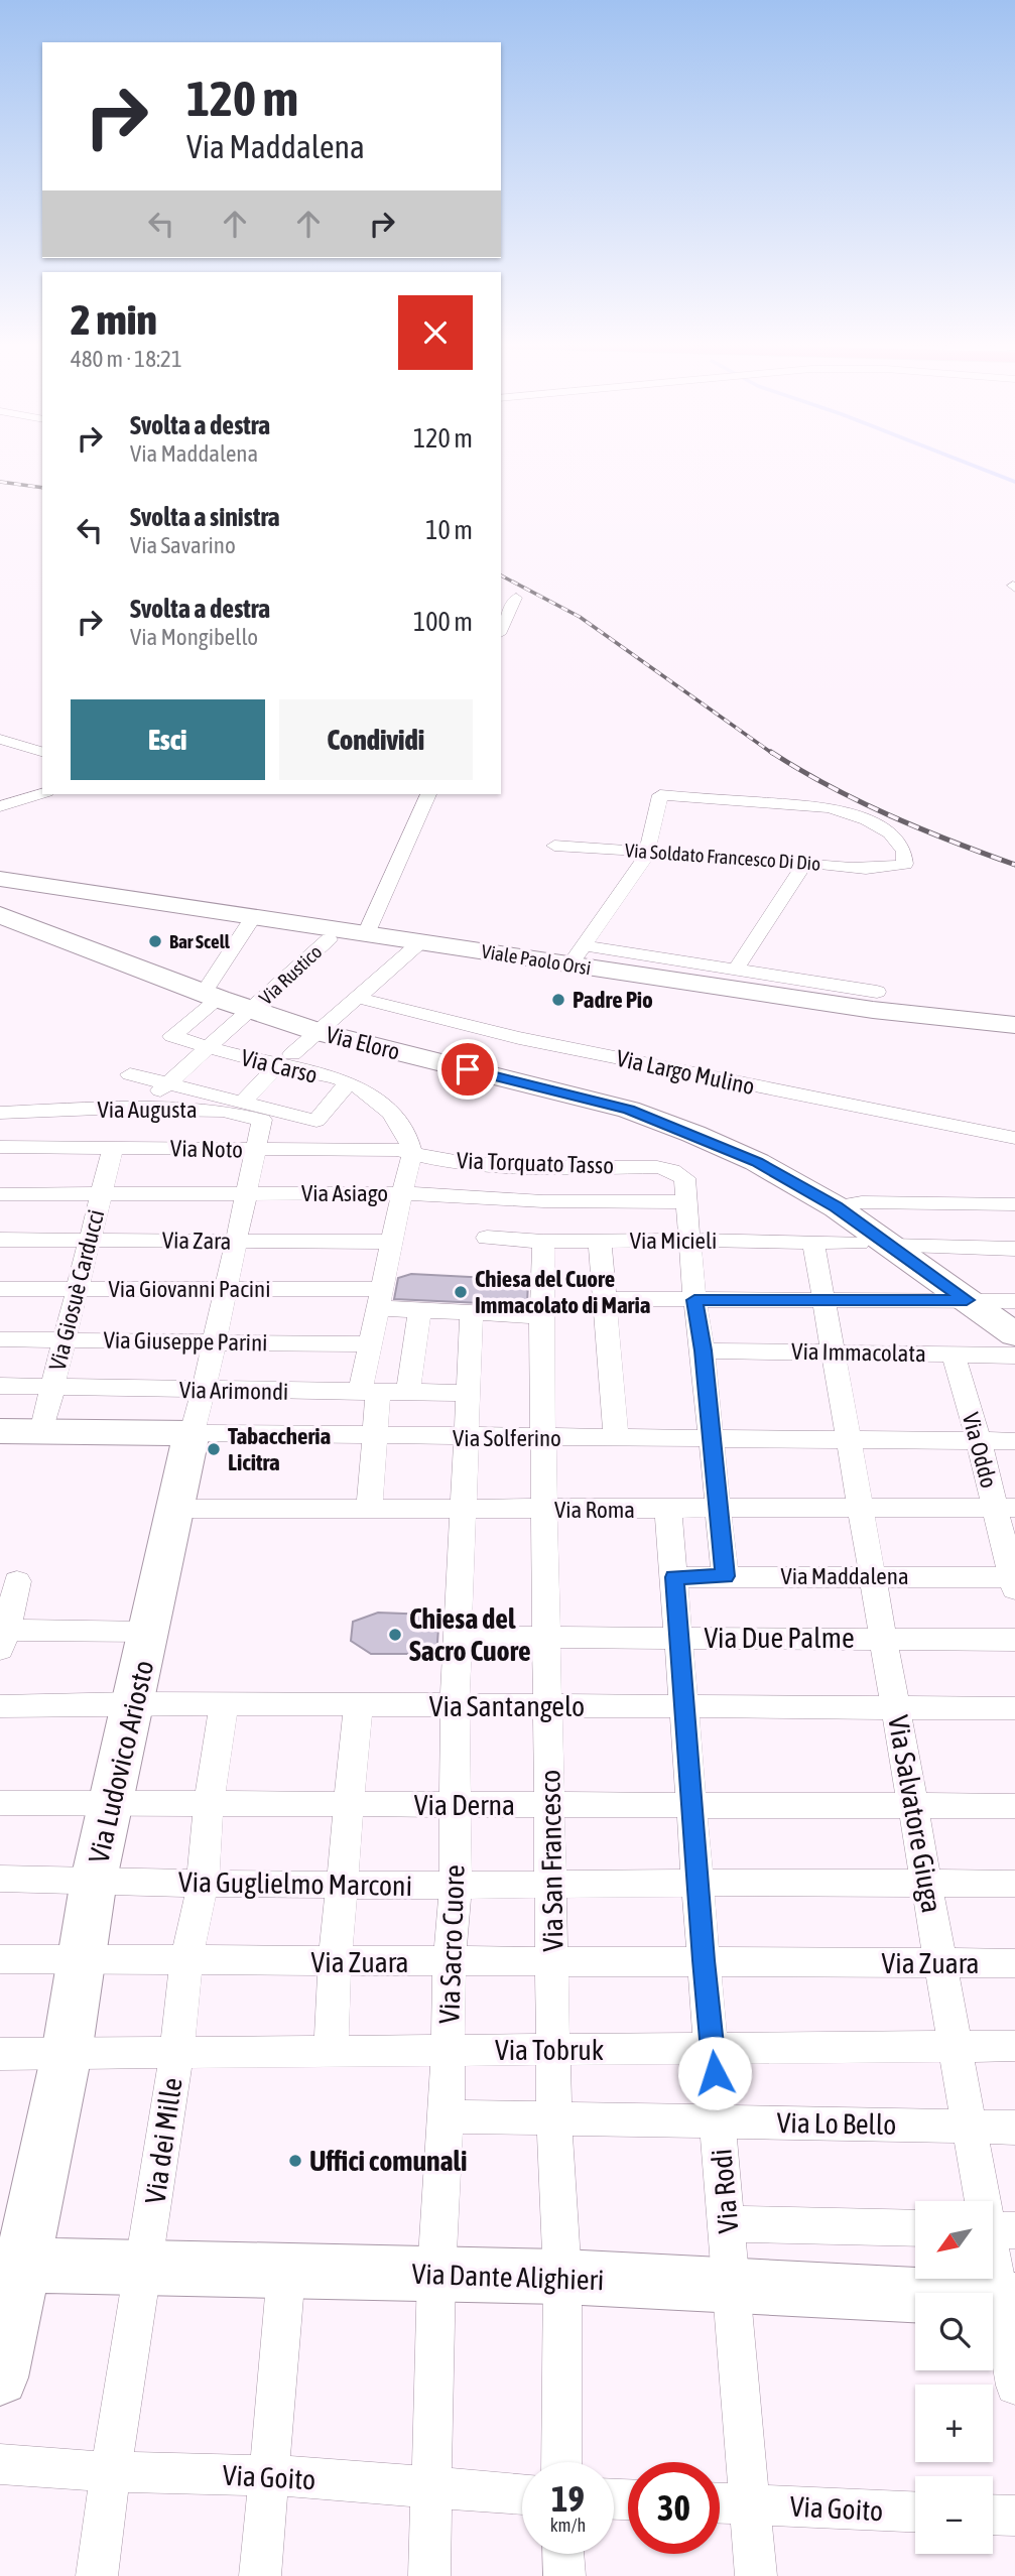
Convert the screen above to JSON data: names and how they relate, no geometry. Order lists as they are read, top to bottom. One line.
{"streets":{"street":["Via Soldato Francesco Di Dio","Viale Paolo Orsi","Via Rustico","Via Eloro","Via Carso","Via Largo Mulino","Via Augusta","Via Noto","Via Torquato Tasso","Via Asiago","Via Zara","Via Micieli","Via Giovanni Pacini","Via Giosuè Carducci","Via Giuseppe Parini","Via Immacolata","Via Arimondi","Via Solferino","Via Oddo","Via Roma","Via Maddalena","Via Due Palme","Via Santangelo","Via Ludovico Ariosto","Via Derna","Via Salvatore Giuga","Via San Francesco","Via Guglielmo Marconi","Via Sacro Cuore","Via Zuara","Via Tobruk","Via Lo Bello","Via dei Mille","Via Rodi","Via Dante Alighieri","Via Goito"]},"crossings":[["Viale Paolo Orsi","Via Rustico"],["Via Rustico","Via Eloro"],["Via Rustico","Via Carso"],["Via Eloro","Via Carso"],["Via Carso","Via Noto"],["Via Carso","Via Torquato Tasso"],["Via Augusta","Via Noto"],["Via Augusta","Via Ludovico Ariosto"],["Via Noto","Via Torquato Tasso"],["Via Noto","Via Giosuè Carducci"],["Via Noto","Via Ludovico Ariosto"],["Via Torquato Tasso","Via Asiago"],["Via Asiago","Via Giosuè Carducci"],["Via Asiago","Via Ludovico Ariosto"],["Via Zara","Via Giosuè Carducci"],["Via Zara","Via Ludovico Ariosto"],["Via Micieli","Via Salvatore Giuga"],["Via Micieli","Via San Francesco"],["Via Giovanni Pacini","Via Giosuè Carducci"],["Via Giovanni Pacini","Via Ludovico Ariosto"],["Via Giovanni Pacini","Via San Francesco"],["Via Giovanni Pacini","Via Sacro Cuore"],["Via Giosuè Carducci","Via Giuseppe Parini"],["Via Giosuè Carducci","Via Arimondi"],["Via Giosuè Carducci","Via Solferino"],["Via Giuseppe Parini","Via Ludovico Ariosto"],["Via Immacolata","Via Oddo"],["Via Immacolata","Via Salvatore Giuga"],["Via Arimondi","Via Ludovico Ariosto"],["Via Arimondi","Via Sacro Cuore"],["Via Solferino","Via Oddo"],["Via Solferino","Via Ludovico Ariosto"],["Via Solferino","Via Salvatore Giuga"],["Via Solferino","Via San Francesco"],["Via Solferino","Via Sacro Cuore"],["Via Oddo","Via Roma"],["Via Oddo","Via Maddalena"],["Via Roma","Via Ludovico Ariosto"],["Via Roma","Via Salvatore Giuga"],["Via Roma","Via San Francesco"],["Via Roma","Via Sacro Cuore"],["Via Roma","Via Rodi"],["Via Maddalena","Via Salvatore Giuga"],["Via Maddalena","Via Rodi"],["Via Due Palme","Via Salvatore Giuga"],["Via Due Palme","Via San Francesco"],["Via Due Palme","Via Sacro Cuore"],["Via Due Palme","Via Rodi"],["Via Santangelo","Via Ludovico Ariosto"],["Via Santangelo","Via Salvatore Giuga"],["Via Santangelo","Via San Francesco"],["Via Santangelo","Via Sacro Cuore"],["Via Santangelo","Via dei Mille"],["Via Santangelo","Via Rodi"],["Via Ludovico Ariosto","Via Derna"],["Via Ludovico Ariosto","Via Guglielmo Marconi"],["Via Ludovico Ariosto","Via Zuara"],["Via Ludovico Ariosto","Via Tobruk"],["Via Ludovico Ariosto","Via Dante Alighieri"],["Via Derna","Via Salvatore Giuga"],["Via Derna","Via San Francesco"],["Via Derna","Via Sacro Cuore"],["Via Derna","Via dei Mille"],["Via Derna","Via Rodi"],["Via Salvatore Giuga","Via Guglielmo Marconi"],["Via Salvatore Giuga","Via Zuara"],["Via Salvatore Giuga","Via Tobruk"],["Via Salvatore Giuga","Via Lo Bello"],["Via Salvatore Giuga","Via Dante Alighieri"],["Via San Francesco","Via Guglielmo Marconi"],["Via San Francesco","Via Zuara"],["Via San Francesco","Via Tobruk"],["Via San Francesco","Via Lo Bello"],["Via San Francesco","Via Dante Alighieri"],["Via Guglielmo Marconi","Via Sacro Cuore"],["Via Guglielmo Marconi","Via dei Mille"],["Via Guglielmo Marconi","Via Rodi"],["Via Sacro Cuore","Via Zuara"],["Via Sacro Cuore","Via Tobruk"],["Via Sacro Cuore","Via Lo Bello"],["Via Sacro Cuore","Via Dante Alighieri"],["Via Sacro Cuore","Via Goito"],["Via Zuara","Via dei Mille"],["Via Zuara","Via Rodi"],["Via Tobruk","Via dei Mille"],["Via Tobruk","Via Rodi"],["Via Lo Bello","Via Rodi"],["Via dei Mille","Via Dante Alighieri"],["Via dei Mille","Via Goito"],["Via Rodi","Via Dante Alighieri"],["Via Rodi","Via Goito"]],"places":["Bar Scell","Padre Pio","Chiesa del Cuore Immacolato di Maria","Tabaccheria Licitra","Chiesa del Sacro Cuore","Uffici comunali"],"north":"bottom left","page":{"turn":["120 m","Via Maddalena"],"heading":["2 min","480 m · 18:21"],"list":[{"name":"Svolta a destra","note":"Via Maddalena","value":"120 m"},{"name":"Svolta a sinistra","note":"Via Savarino","value":"10 m"},{"name":"Svolta a destra","note":"Via Mongibello","value":"100 m"}],"buttons":["Esci","Condividi"],"map_buttons":["+","−"],"speed":"19 km/h","limit":"30"}}
